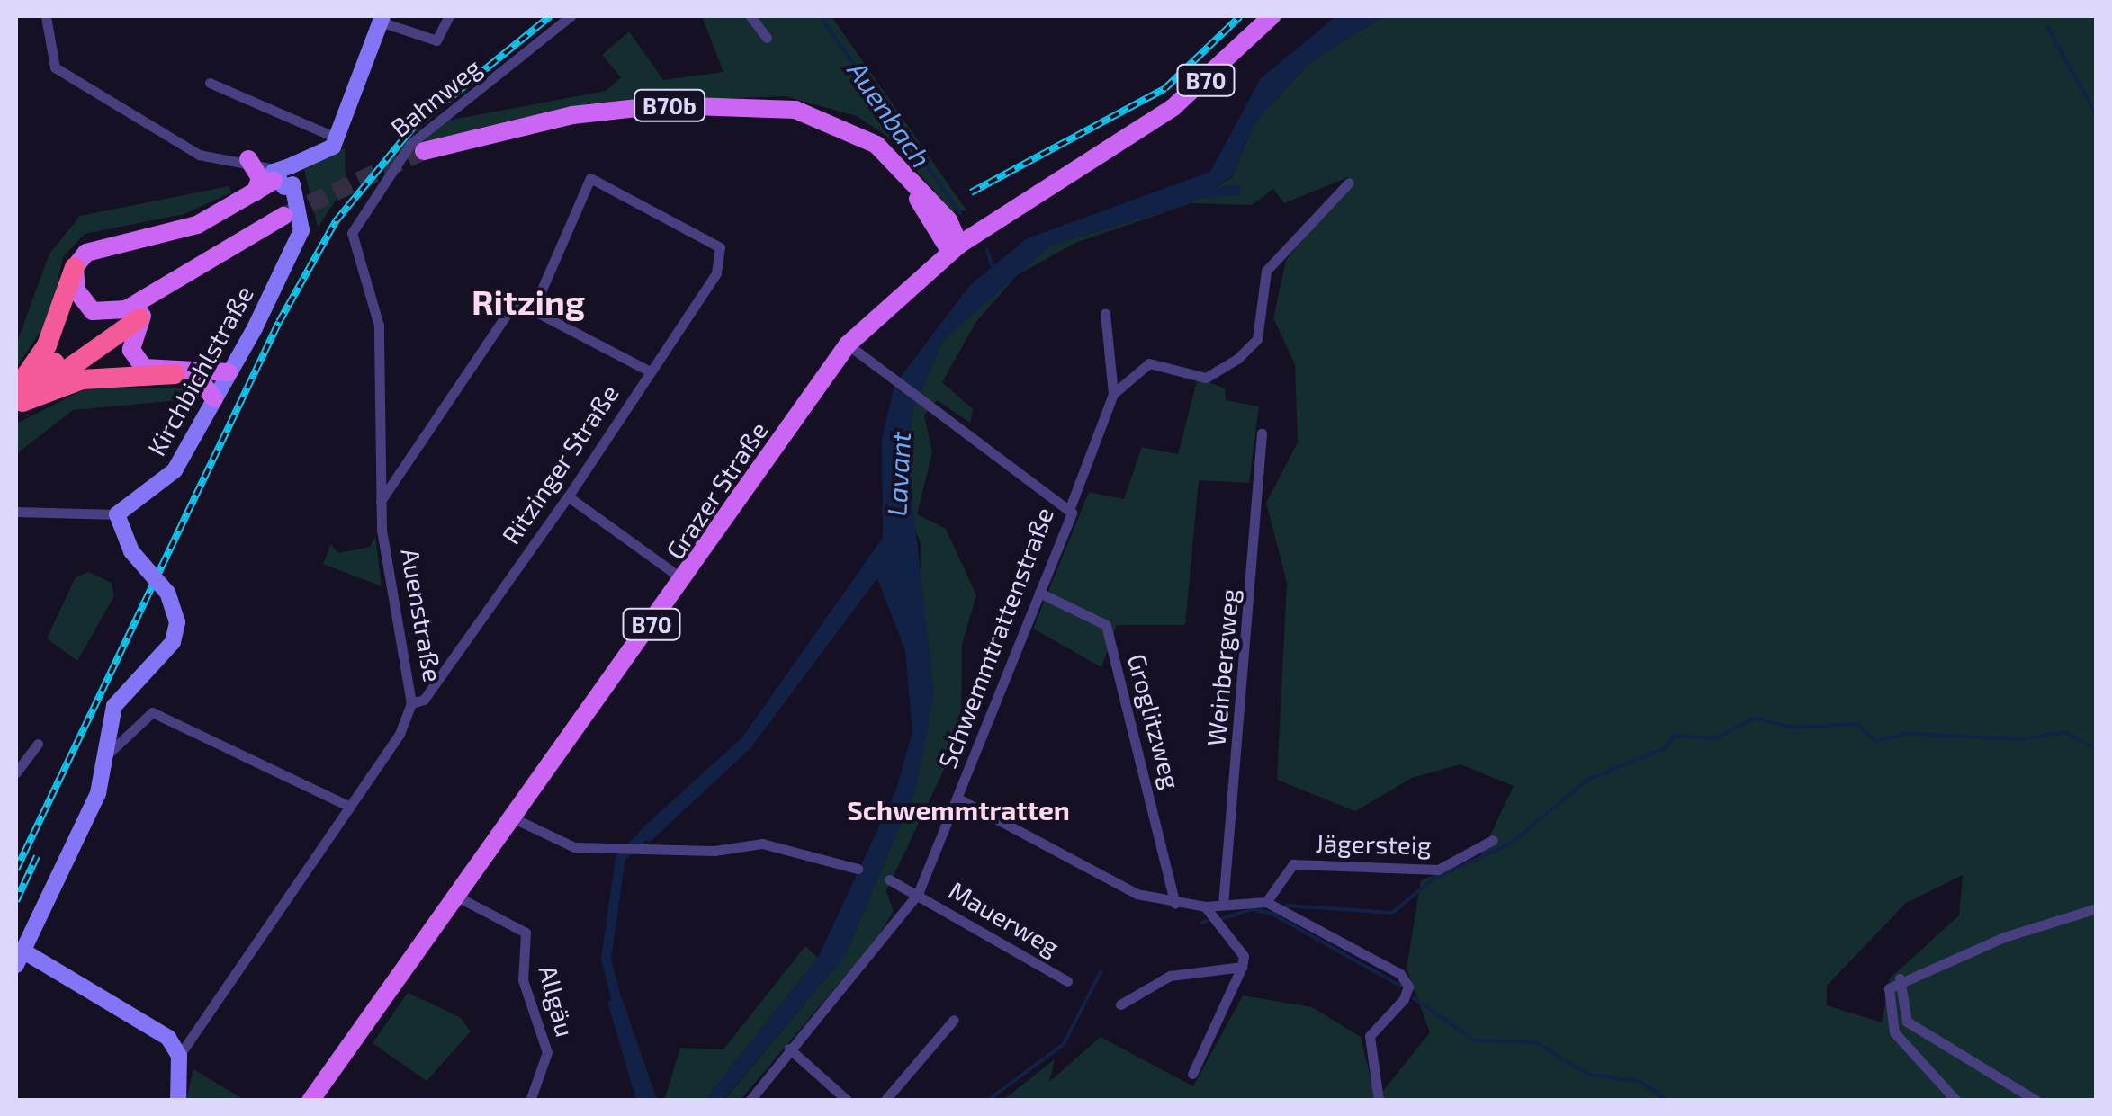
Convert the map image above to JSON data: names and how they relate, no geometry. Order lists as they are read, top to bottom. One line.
{"streets":{"main road":["B70","B70b","Grazer Straße"],"street":["Bahnweg","Kirchbichlstraße","Ritzinger Straße","Auenstraße","Schwemmtrattenstraße","Weinbergweg","Groglitzweg","Jägersteig","Mauerweg","Allgäu"]},"crossings":[["Bahnweg","Auenstraße"],["B70b","Grazer Straße"],["Ritzinger Straße","Auenstraße"],["Grazer Straße","Schwemmtrattenstraße"],["Grazer Straße","Allgäu"],["Schwemmtrattenstraße","Groglitzweg"],["Schwemmtrattenstraße","Mauerweg"]],"districts":["Ritzing","Schwemmtratten"],"water":["Auenbach","Lavant"]}
